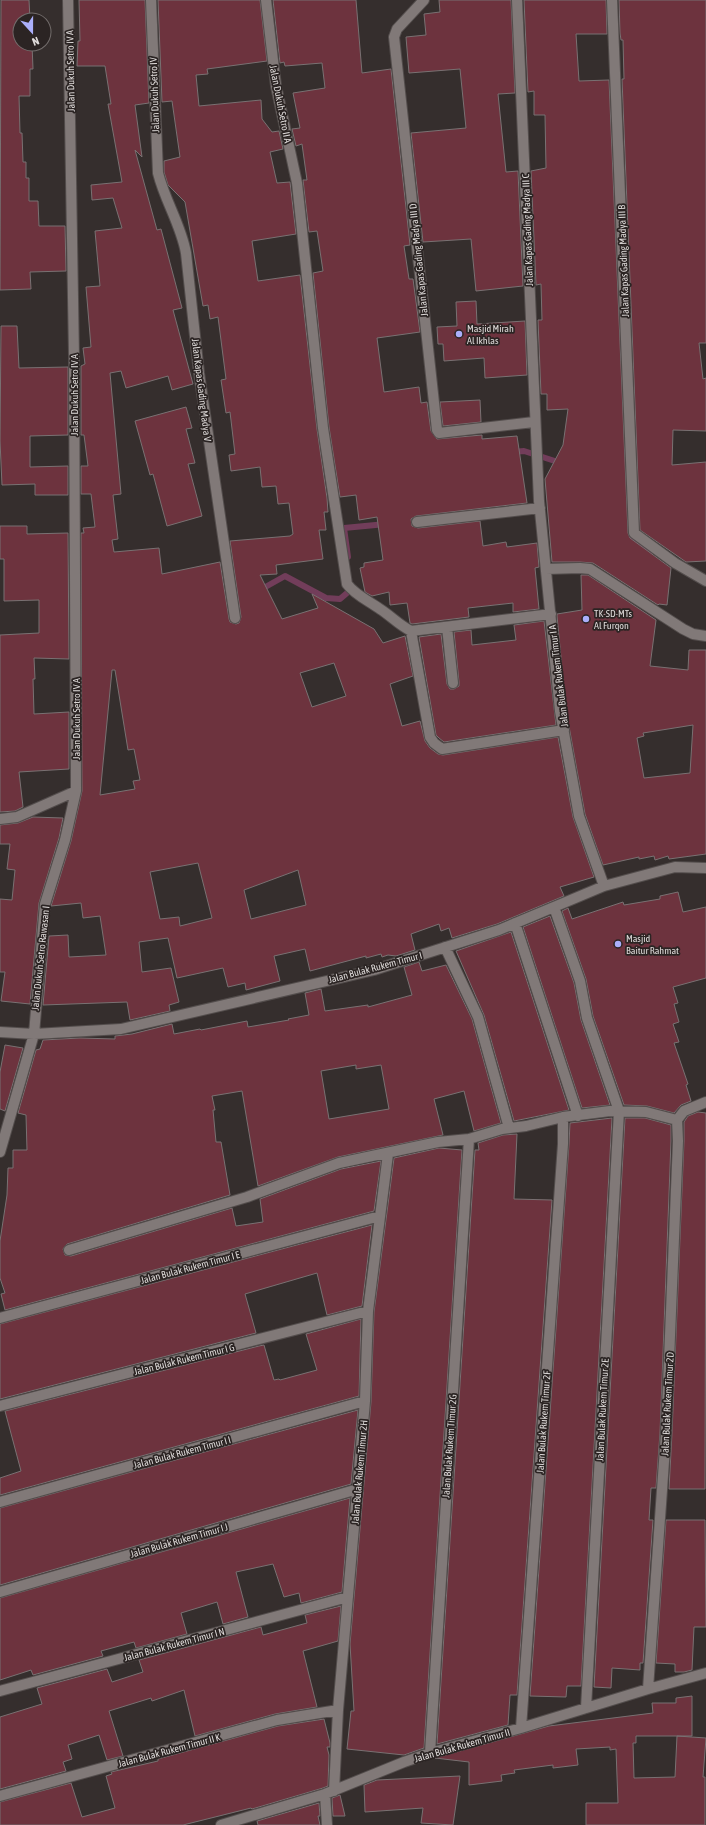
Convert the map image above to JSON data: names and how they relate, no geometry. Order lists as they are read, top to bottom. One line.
{"streets":{"street":["Jalan Dukuh Setro IV A","Jalan Dukuh Setro IV","Jalan Dukuh Setro II A","Jalan Kapas Gading Madya III C","Jalan Kapas Gading Madya III D","Jalan Kapas Gading Madya III B","Jalan Kapas Gading Madya V","Jalan Bulak Rukem Timur I A","Jalan Dukuh Setro Rawasan I","Jalan Bulak Rukem Timur I","Jalan Bulak Rukem Timur I E","Jalan Bulak Rukem Timur I G","Jalan Bulak Rukem Timur 2D","Jalan Bulak Rukem Timur 2E","Jalan Bulak Rukem Timur 2F","Jalan Bulak Rukem Timur 2G","Jalan Bulak Rukem Timur I I","Jalan Bulak Rukem Timur 2H","Jalan Bulak Rukem Timur I J","Jalan Bulak Rukem Timur I N","Jalan Bulak Rukem Timur II","Jalan Bulak Rukem Timur II K"]},"crossings":[["Jalan Dukuh Setro IV A","Jalan Dukuh Setro Rawasan I"],["Jalan Dukuh Setro IV","Jalan Kapas Gading Madya V"],["Jalan Kapas Gading Madya III C","Jalan Kapas Gading Madya III D"],["Jalan Kapas Gading Madya III C","Jalan Bulak Rukem Timur I A"],["Jalan Bulak Rukem Timur I A","Jalan Bulak Rukem Timur I"],["Jalan Dukuh Setro Rawasan I","Jalan Bulak Rukem Timur I"],["Jalan Bulak Rukem Timur I E","Jalan Bulak Rukem Timur 2H"],["Jalan Bulak Rukem Timur I G","Jalan Bulak Rukem Timur 2H"],["Jalan Bulak Rukem Timur 2D","Jalan Bulak Rukem Timur II"],["Jalan Bulak Rukem Timur 2E","Jalan Bulak Rukem Timur II"],["Jalan Bulak Rukem Timur 2F","Jalan Bulak Rukem Timur II"],["Jalan Bulak Rukem Timur 2G","Jalan Bulak Rukem Timur II"],["Jalan Bulak Rukem Timur I I","Jalan Bulak Rukem Timur 2H"],["Jalan Bulak Rukem Timur 2H","Jalan Bulak Rukem Timur I J"],["Jalan Bulak Rukem Timur 2H","Jalan Bulak Rukem Timur I N"],["Jalan Bulak Rukem Timur 2H","Jalan Bulak Rukem Timur II"],["Jalan Bulak Rukem Timur 2H","Jalan Bulak Rukem Timur II K"]],"places":["Masjid Mirah Al Ikhlas","TK-SD-MTs Al Furqon","Masjid Baitur Rahmat"],"north":"bottom"}
